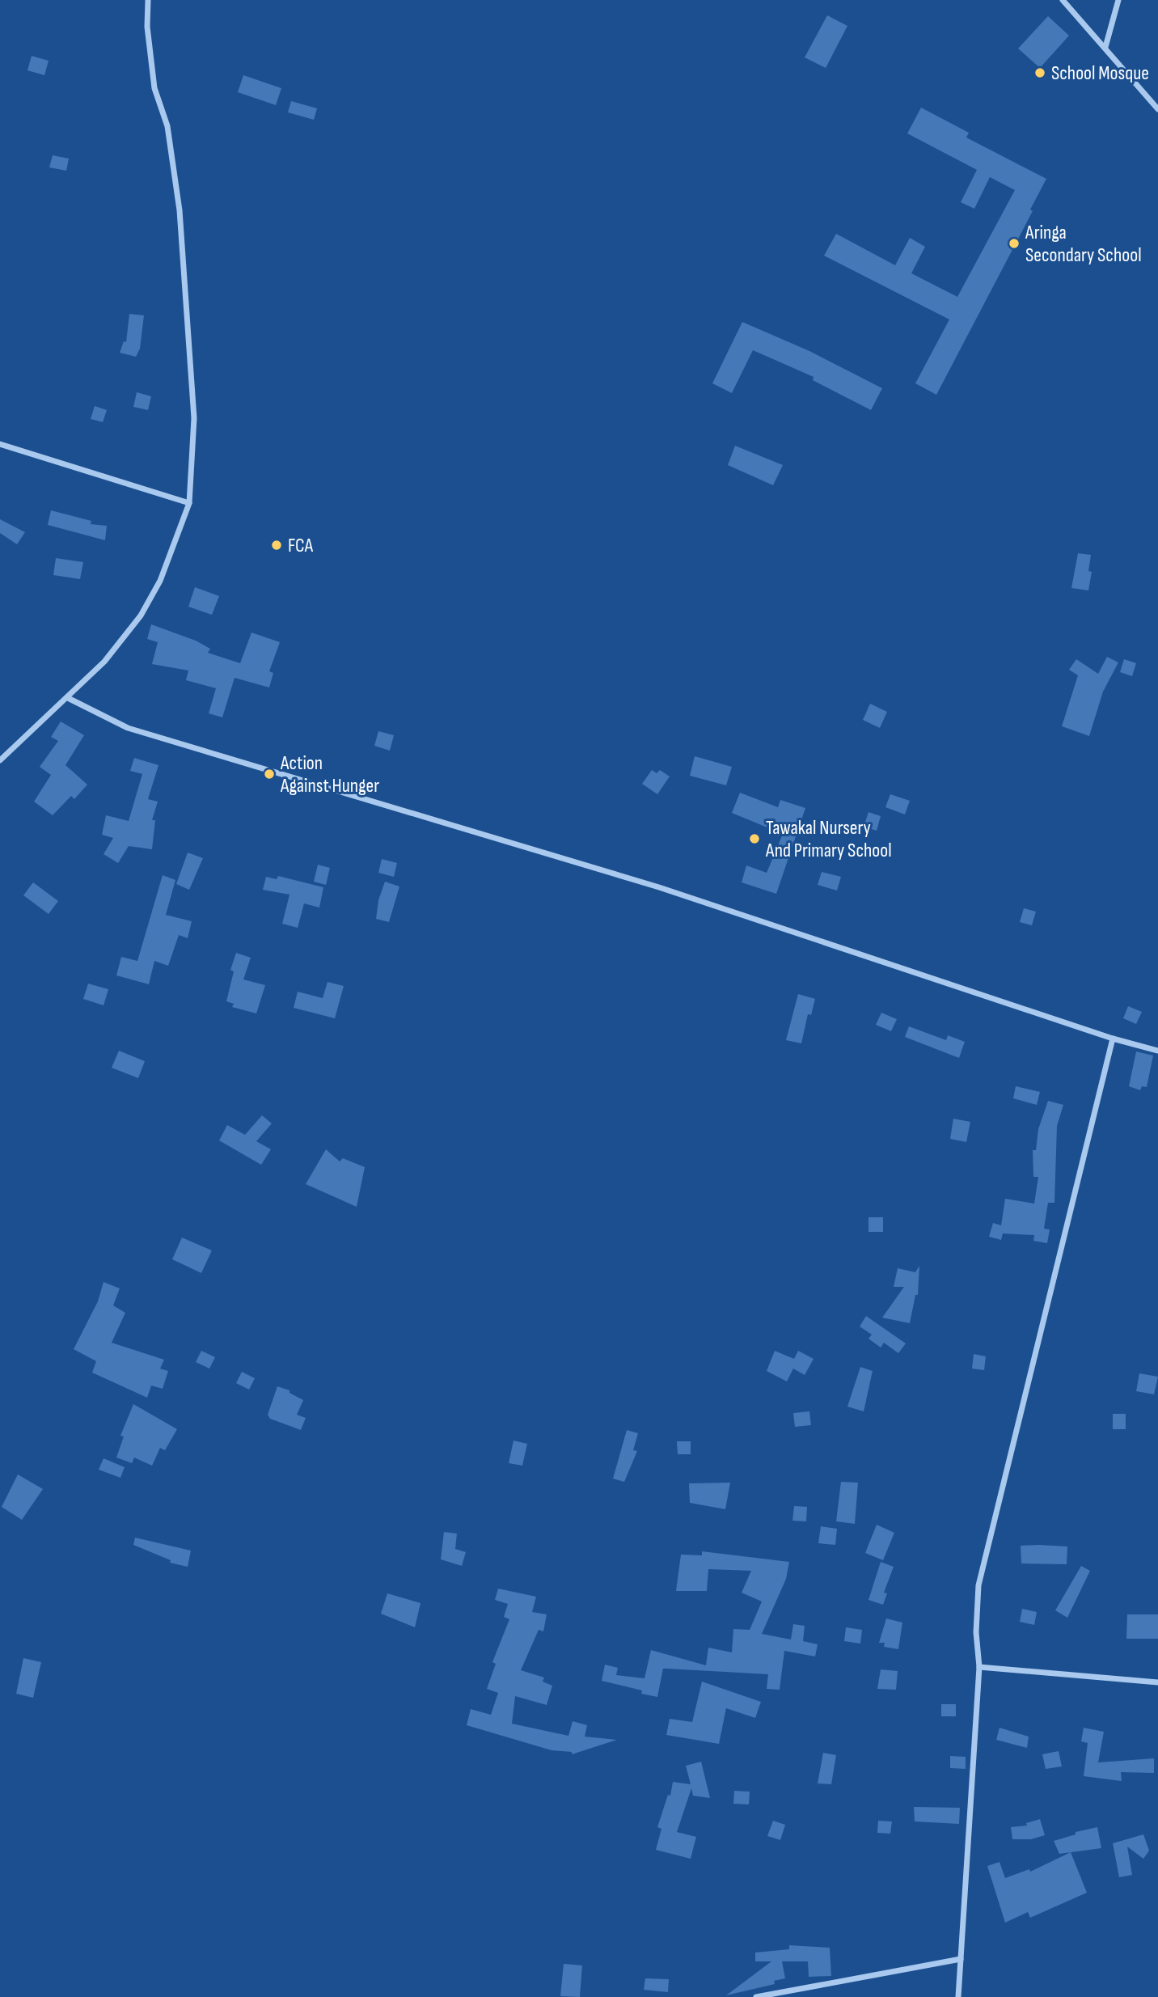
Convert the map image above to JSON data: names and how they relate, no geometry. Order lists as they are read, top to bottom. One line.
{"places":["School Mosque","Aringa Secondary School","FCA","Action Against Hunger","Tawakal Nursery And Primary School"]}
